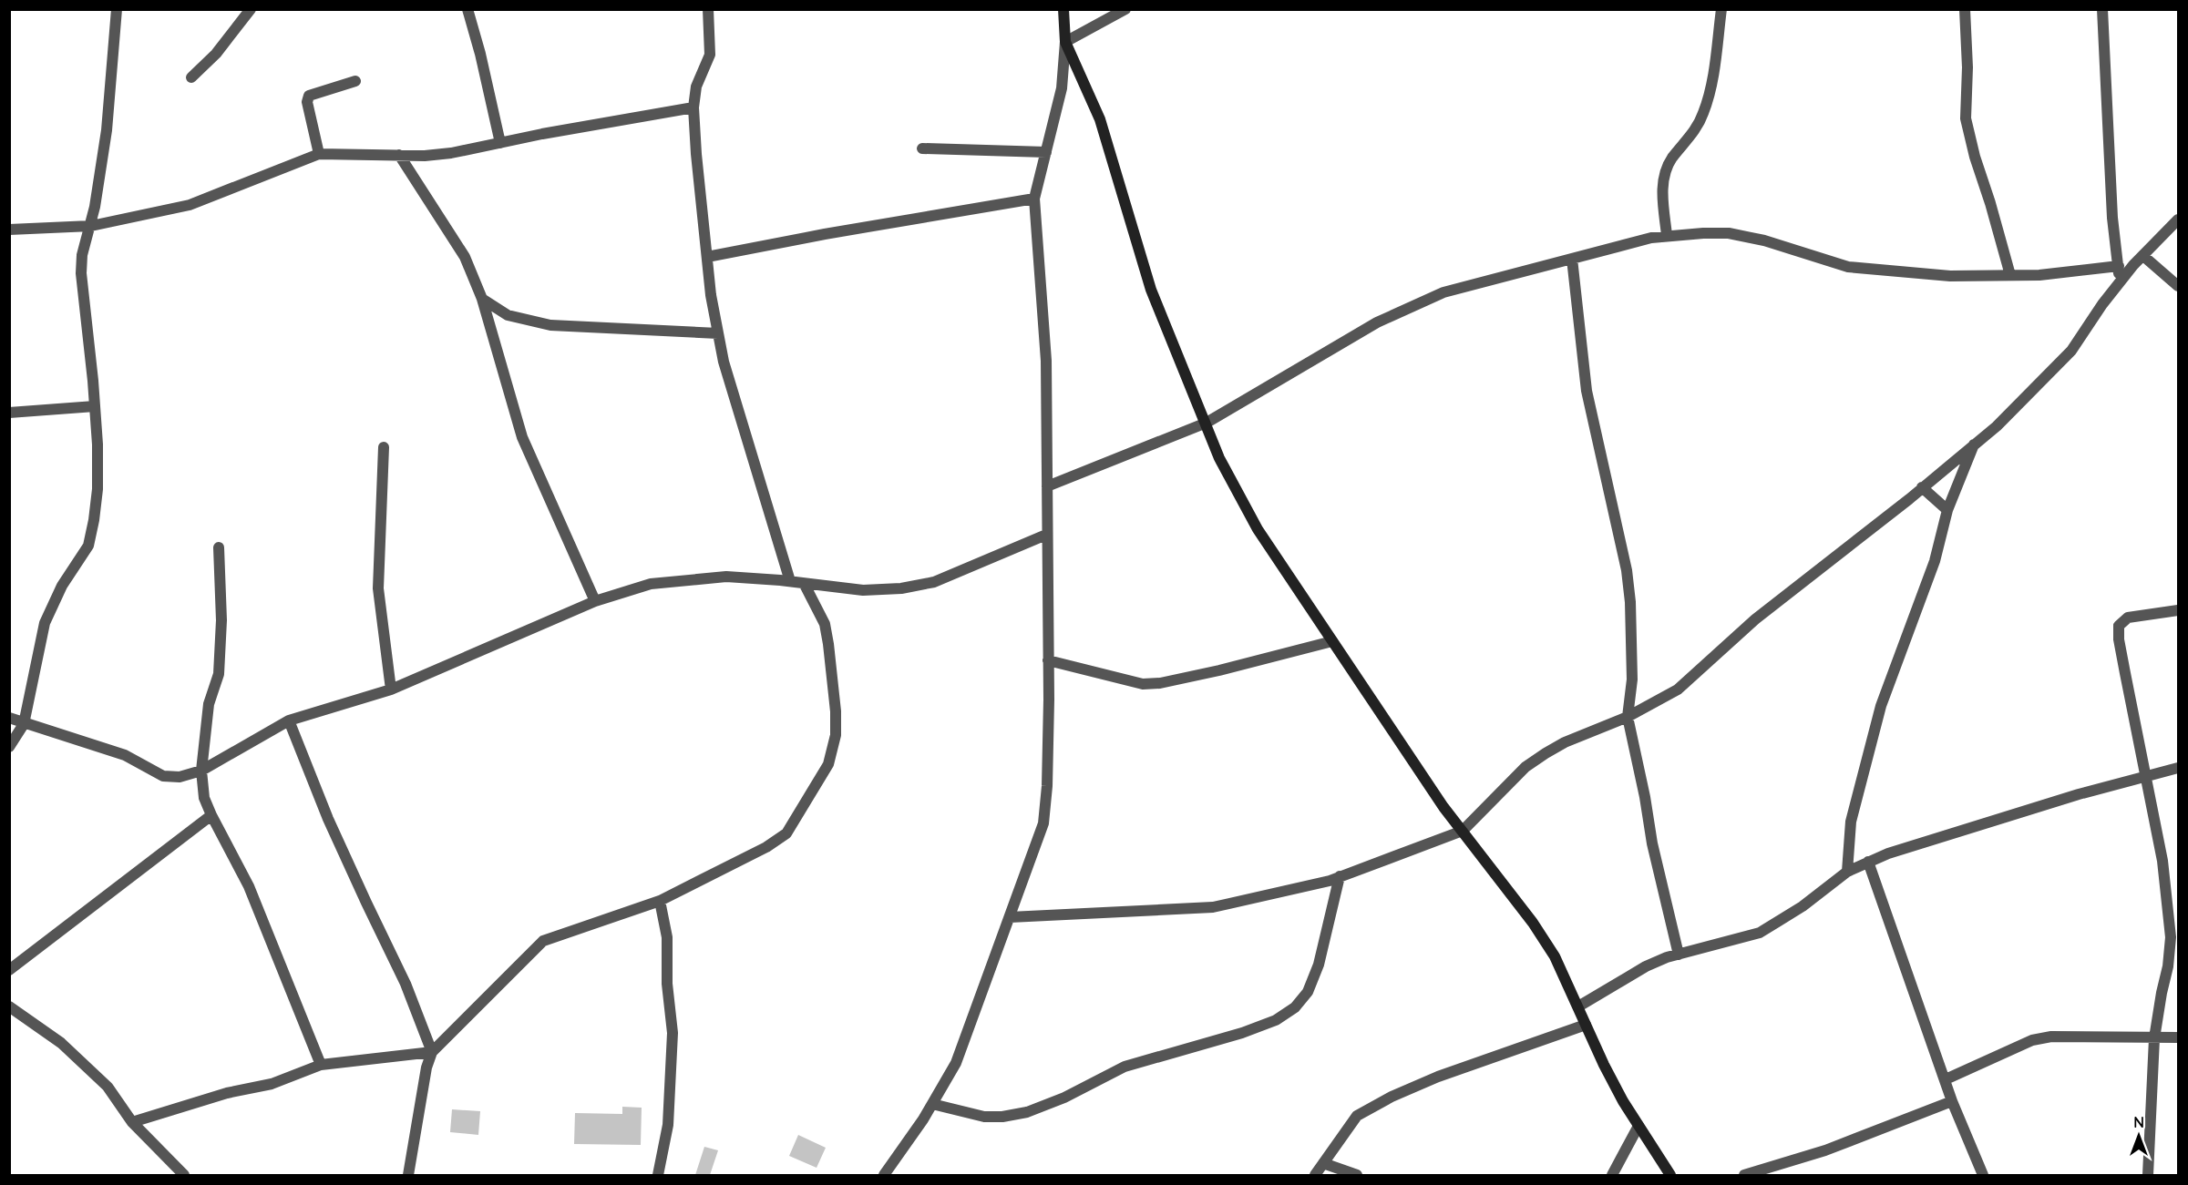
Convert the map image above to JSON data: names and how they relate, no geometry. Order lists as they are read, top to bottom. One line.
{"north":"top"}
